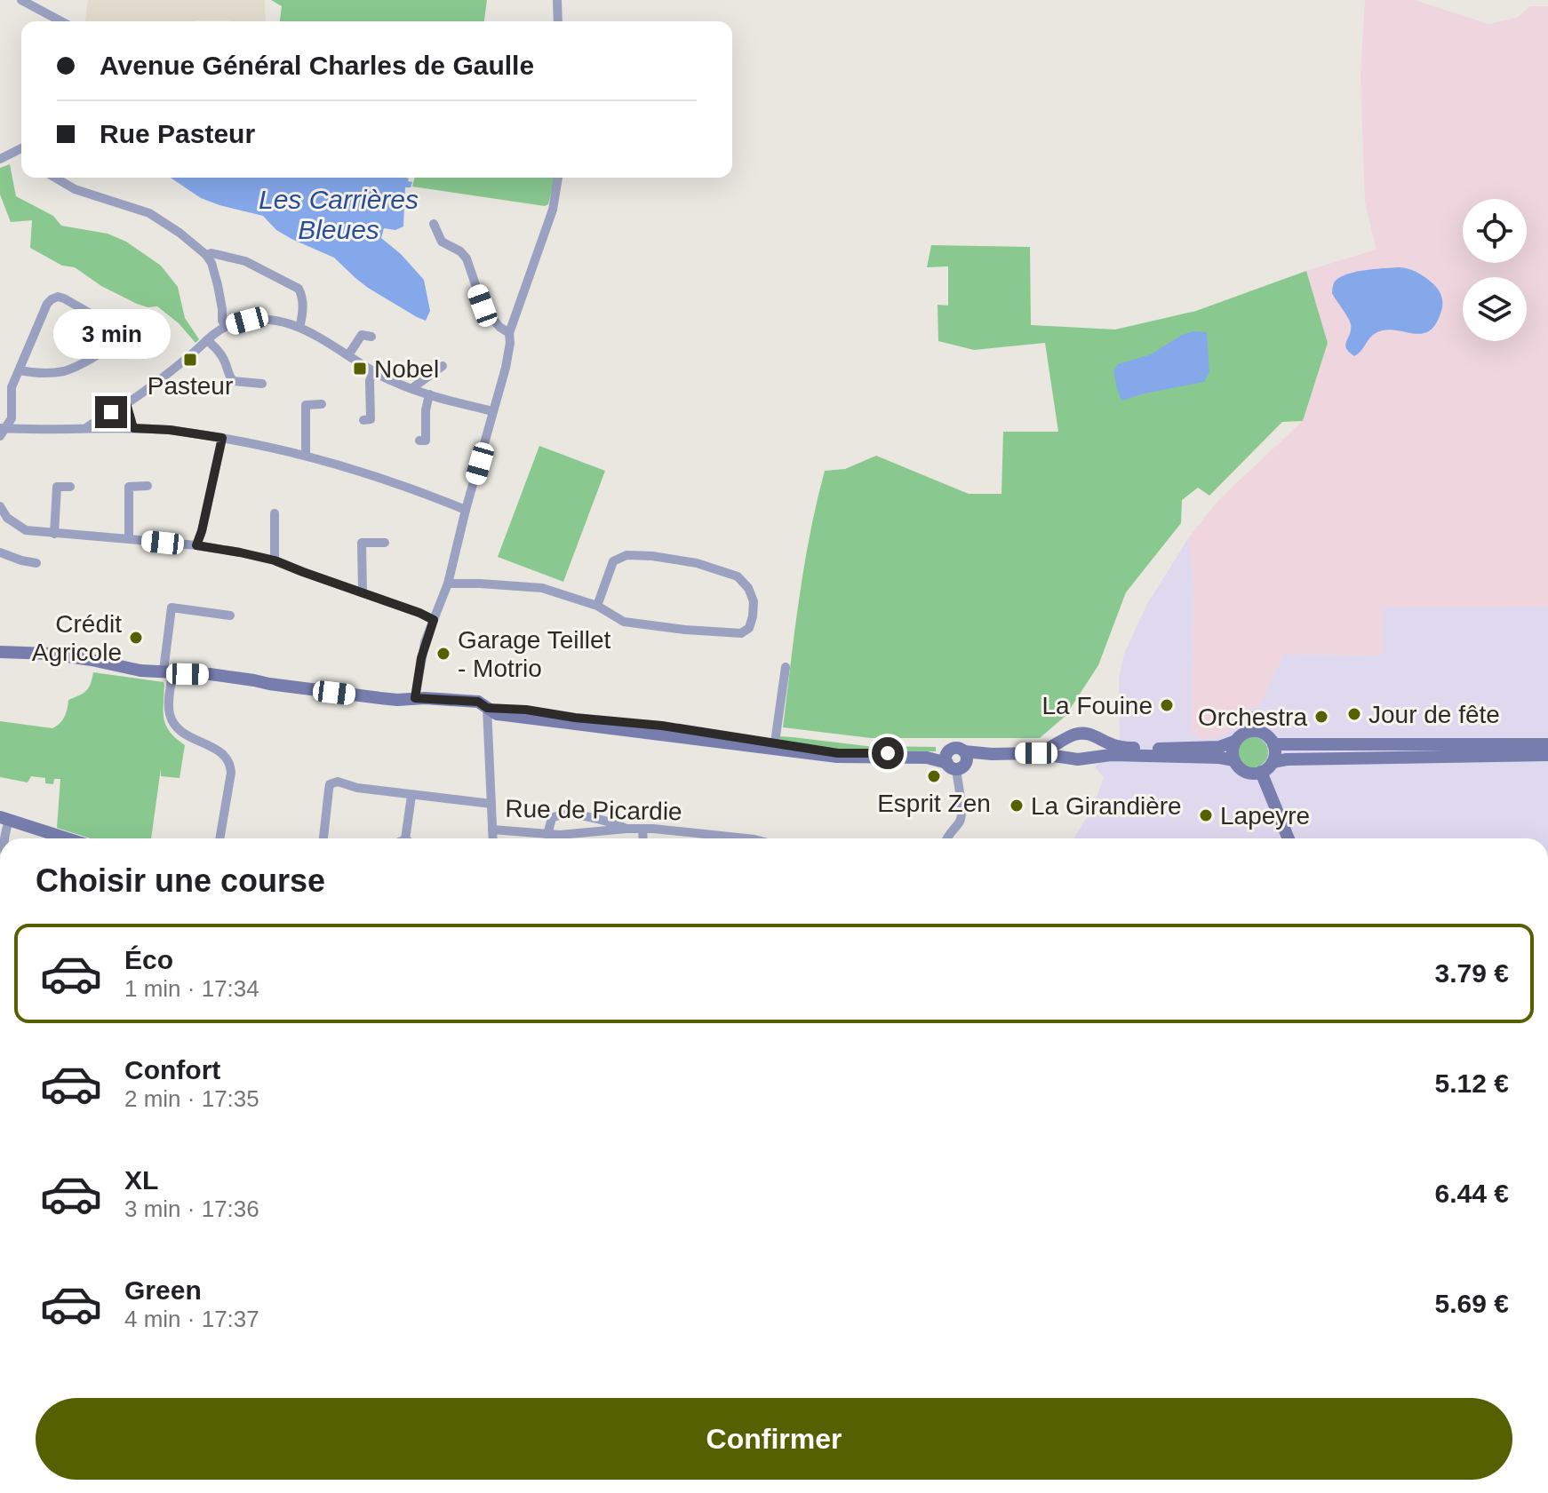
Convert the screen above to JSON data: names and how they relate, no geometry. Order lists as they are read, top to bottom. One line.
{"streets":{"street":["Rue de Picardie"]},"water":["Les Carrières Bleues"],"places":{"transit":["Pasteur","Nobel"],"other":["Crédit Agricole","Garage Teillet - Motrio","La Fouine","Jour de fête","Orchestra","Esprit Zen","La Girandière","Lapeyre"]},"page":{"banner":["Avenue Général Charles de Gaulle","Rue Pasteur"],"bubble":"3 min","heading":"Choisir une course","list":[{"name":"Éco","note":"1 min · 17:34","value":"3.79 €"},{"name":"Confort","note":"2 min · 17:35","value":"5.12 €"},{"name":"XL","note":"3 min · 17:36","value":"6.44 €"},{"name":"Green","note":"4 min · 17:37","value":"5.69 €"}],"buttons":"Confirmer"}}
